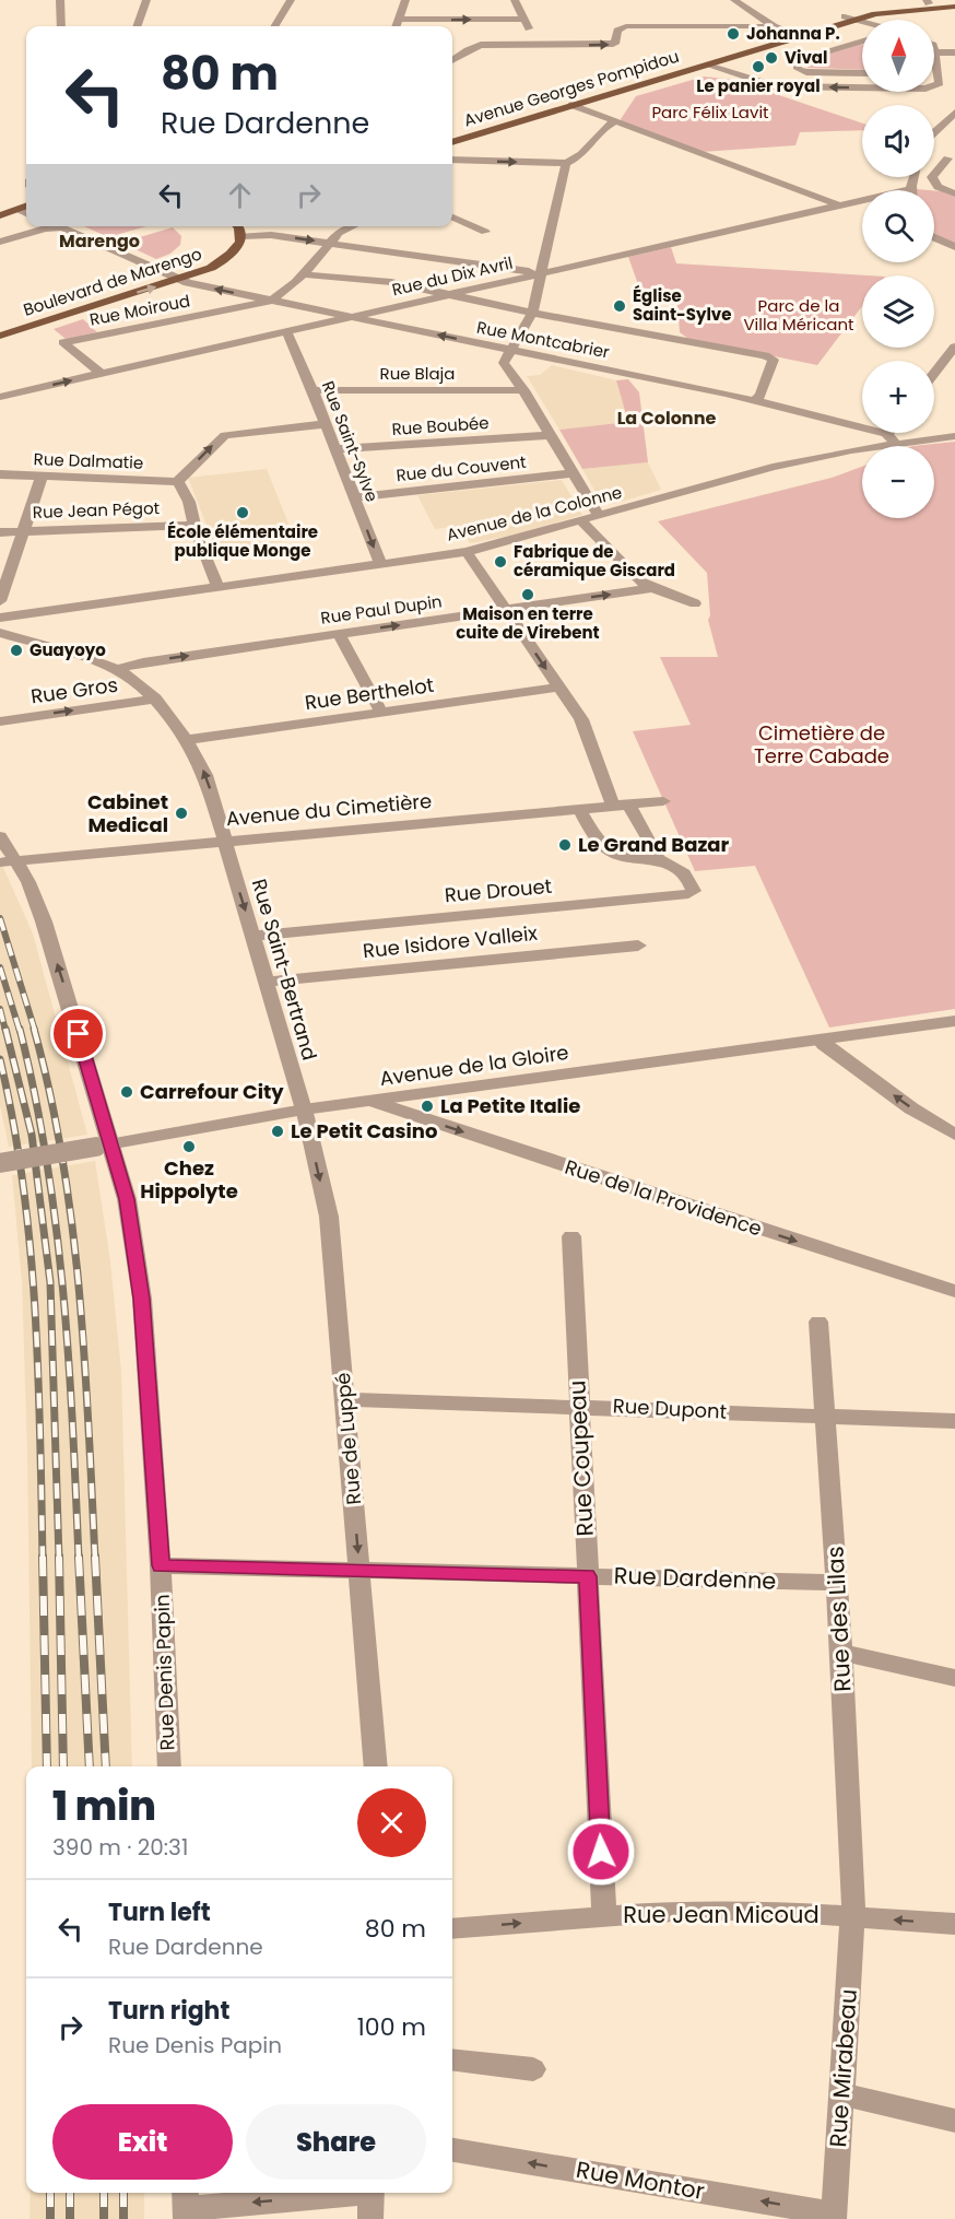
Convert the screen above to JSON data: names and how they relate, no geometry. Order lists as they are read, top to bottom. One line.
{"streets":{"main road":["Avenue Georges Pompidou","Boulevard de Marengo"],"street":["Rue du Dix Avril","Rue Moiroud","Rue Montcabrier","Rue Blaja","Rue Boubée","Rue Saint-Sylve","Rue Dalmatie","Rue du Couvent","Rue Jean Pégot","Avenue de la Colonne","Rue Paul Dupin","Rue Gros","Rue Berthelot","Avenue du Cimetière","Rue Drouet","Rue Isidore Valleix","Rue Saint-Bertrand","Avenue de la Gloire","Rue de la Providence","Rue Dupont","Rue de Luppé","Rue Coupeau","Rue Dardenne","Rue des Lilas","Rue Denis Papin","Rue Jean Micoud","Rue Mirabeau","Rue Montor"]},"crossings":[["Rue du Dix Avril","Rue Moiroud"],["Rue du Dix Avril","Rue Montcabrier"],["Rue du Dix Avril","Rue Saint-Sylve"],["Boulevard de Marengo","Rue Montcabrier"],["Rue Moiroud","Rue Montcabrier"],["Rue Montcabrier","Avenue de la Colonne"],["Rue Blaja","Rue Saint-Sylve"],["Rue Boubée","Rue Saint-Sylve"],["Rue Saint-Sylve","Rue du Couvent"],["Rue Saint-Sylve","Avenue de la Colonne"],["Rue Paul Dupin","Rue Saint-Bertrand"],["Rue Gros","Rue Saint-Bertrand"],["Rue Berthelot","Rue Saint-Bertrand"],["Avenue du Cimetière","Rue Drouet"],["Avenue du Cimetière","Rue Saint-Bertrand"],["Avenue du Cimetière","Rue Denis Papin"],["Rue Drouet","Rue Saint-Bertrand"],["Rue Isidore Valleix","Rue Saint-Bertrand"],["Rue Saint-Bertrand","Avenue de la Gloire"],["Rue Saint-Bertrand","Rue de Luppé"],["Avenue de la Gloire","Rue de la Providence"],["Avenue de la Gloire","Rue de Luppé"],["Avenue de la Gloire","Rue Denis Papin"],["Rue Dupont","Rue de Luppé"],["Rue Dupont","Rue Coupeau"],["Rue Dupont","Rue des Lilas"],["Rue de Luppé","Rue Dardenne"],["Rue Coupeau","Rue Dardenne"],["Rue Coupeau","Rue Jean Micoud"],["Rue Dardenne","Rue des Lilas"],["Rue Dardenne","Rue Denis Papin"],["Rue des Lilas","Rue Jean Micoud"],["Rue des Lilas","Rue Mirabeau"],["Rue Jean Micoud","Rue Mirabeau"],["Rue Mirabeau","Rue Montor"]],"one_way":["Boulevard de Marengo","Rue Paul Dupin","Rue de la Providence","Rue de Luppé","Rue Montor"],"districts":["Marengo","La Colonne"],"parks":["Parc Félix Lavit","Parc de la Villa Méricant","Cimetière de Terre Cabade"],"places":["Johanna P.","Vival","Le panier royal","Église Saint-Sylve","École élémentaire publique Monge","Fabrique de céramique Giscard","Maison en terre cuite de Virebent","Guayoyo","Cabinet Medical","Le Grand Bazar","Carrefour City","La Petite Italie","Le Petit Casino","Chez Hippolyte"],"north":"top","page":{"map_buttons":["+","−"],"turn":["80 m","Rue Dardenne"],"heading":["1 min","390 m · 20:31"],"list":[{"name":"Turn left","note":"Rue Dardenne","value":"80 m"},{"name":"Turn right","note":"Rue Denis Papin","value":"100 m"}],"buttons":["Exit","Share"]}}
